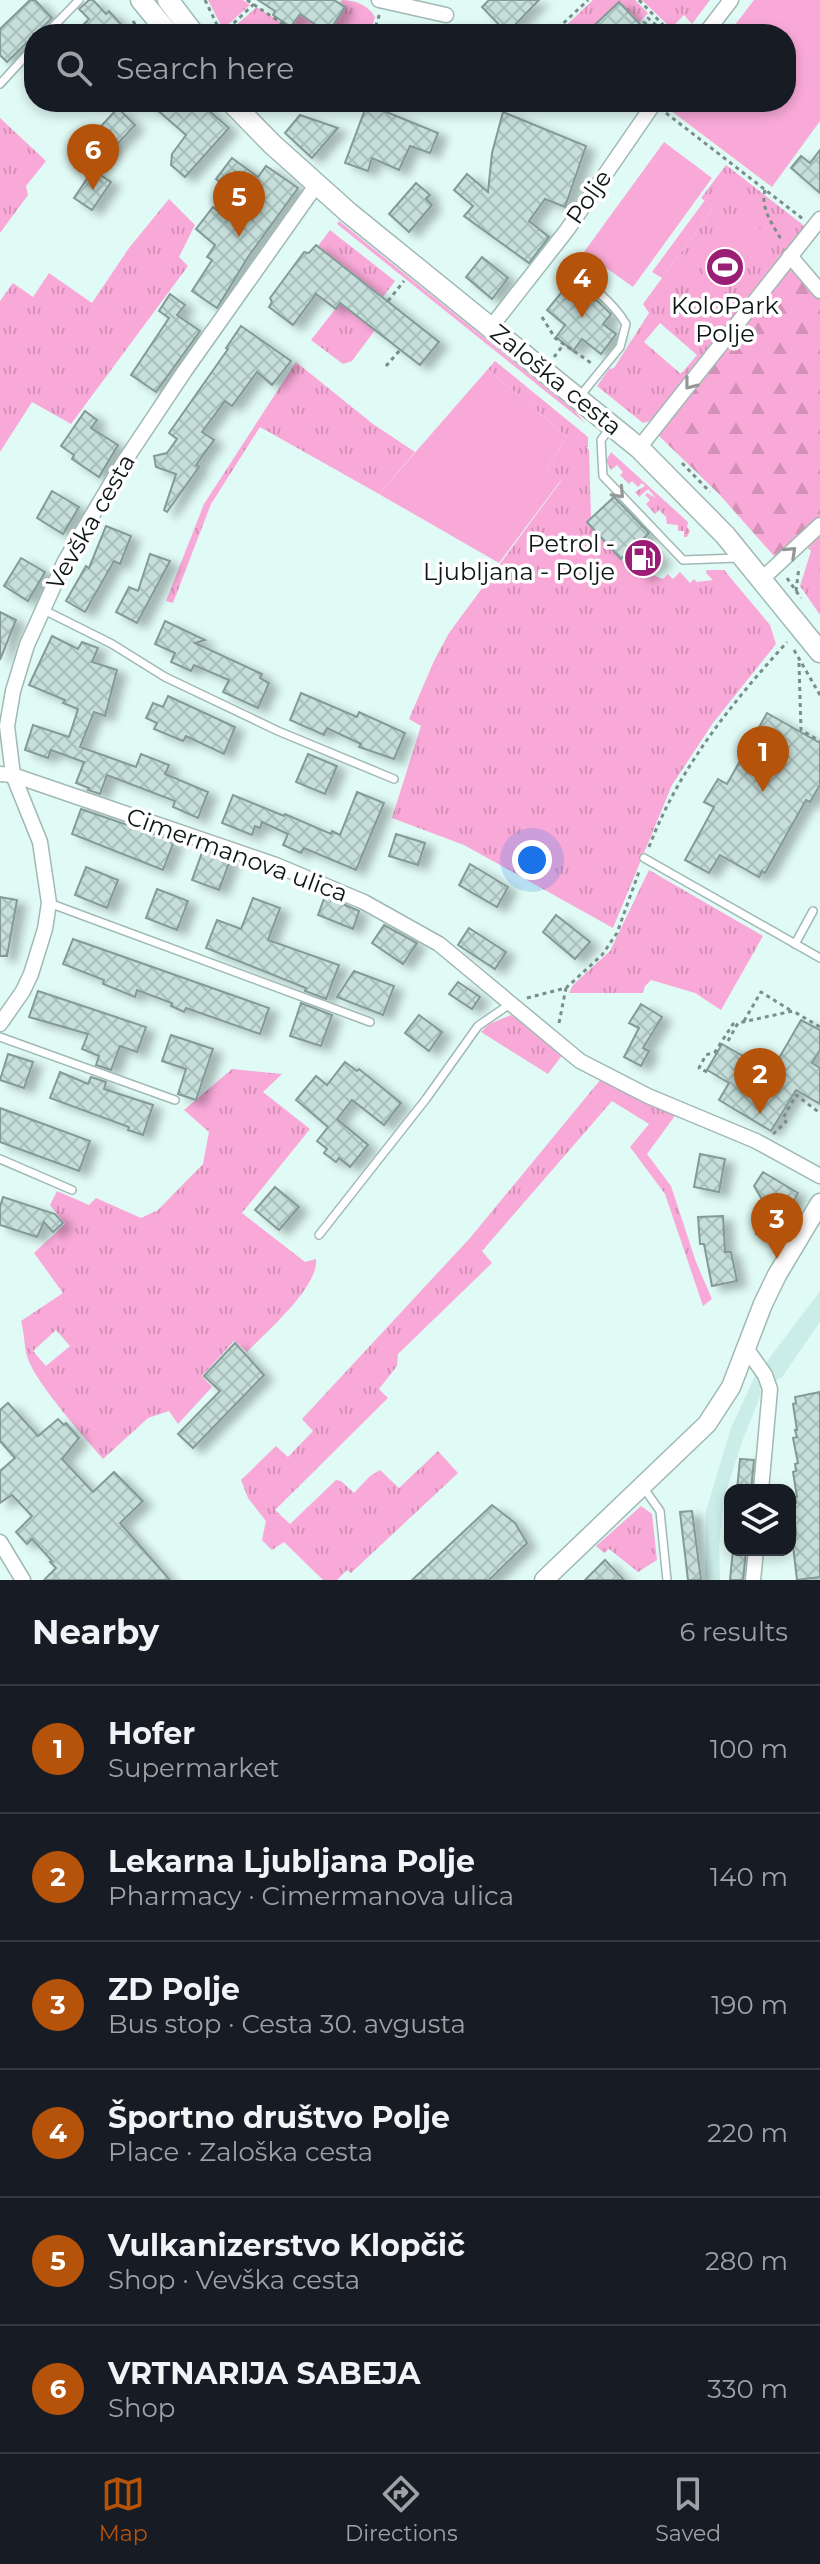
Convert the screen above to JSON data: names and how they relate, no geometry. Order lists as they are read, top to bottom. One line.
{"streets":{"main road":["Zaloška cesta"],"street":["Polje","Vevška cesta","Cimermanova ulica"]},"crossings":[["Polje","Zaloška cesta"],["Zaloška cesta","Vevška cesta"],["Vevška cesta","Cimermanova ulica"]],"places":{"sports":["KoloPark Polje"],"fuel station":["Petrol - Ljubljana - Polje"]},"page":{"search":"Search here","pins":["6","5","4","1","2","3"],"heading":["Nearby","6 results"],"list":[{"mark":"1","name":"Hofer","note":"Supermarket","value":"100 m"},{"mark":"2","name":"Lekarna Ljubljana Polje","note":"Pharmacy · Cimermanova ulica","value":"140 m"},{"mark":"3","name":"ZD Polje","note":"Bus stop · Cesta 30. avgusta","value":"190 m"},{"mark":"4","name":"Športno društvo Polje","note":"Place · Zaloška cesta","value":"220 m"},{"mark":"5","name":"Vulkanizerstvo Klopčič","note":"Shop · Vevška cesta","value":"280 m"},{"mark":"6","name":"VRTNARIJA SABEJA","note":"Shop","value":"330 m"}],"nav":["Map","Directions","Saved"]}}
